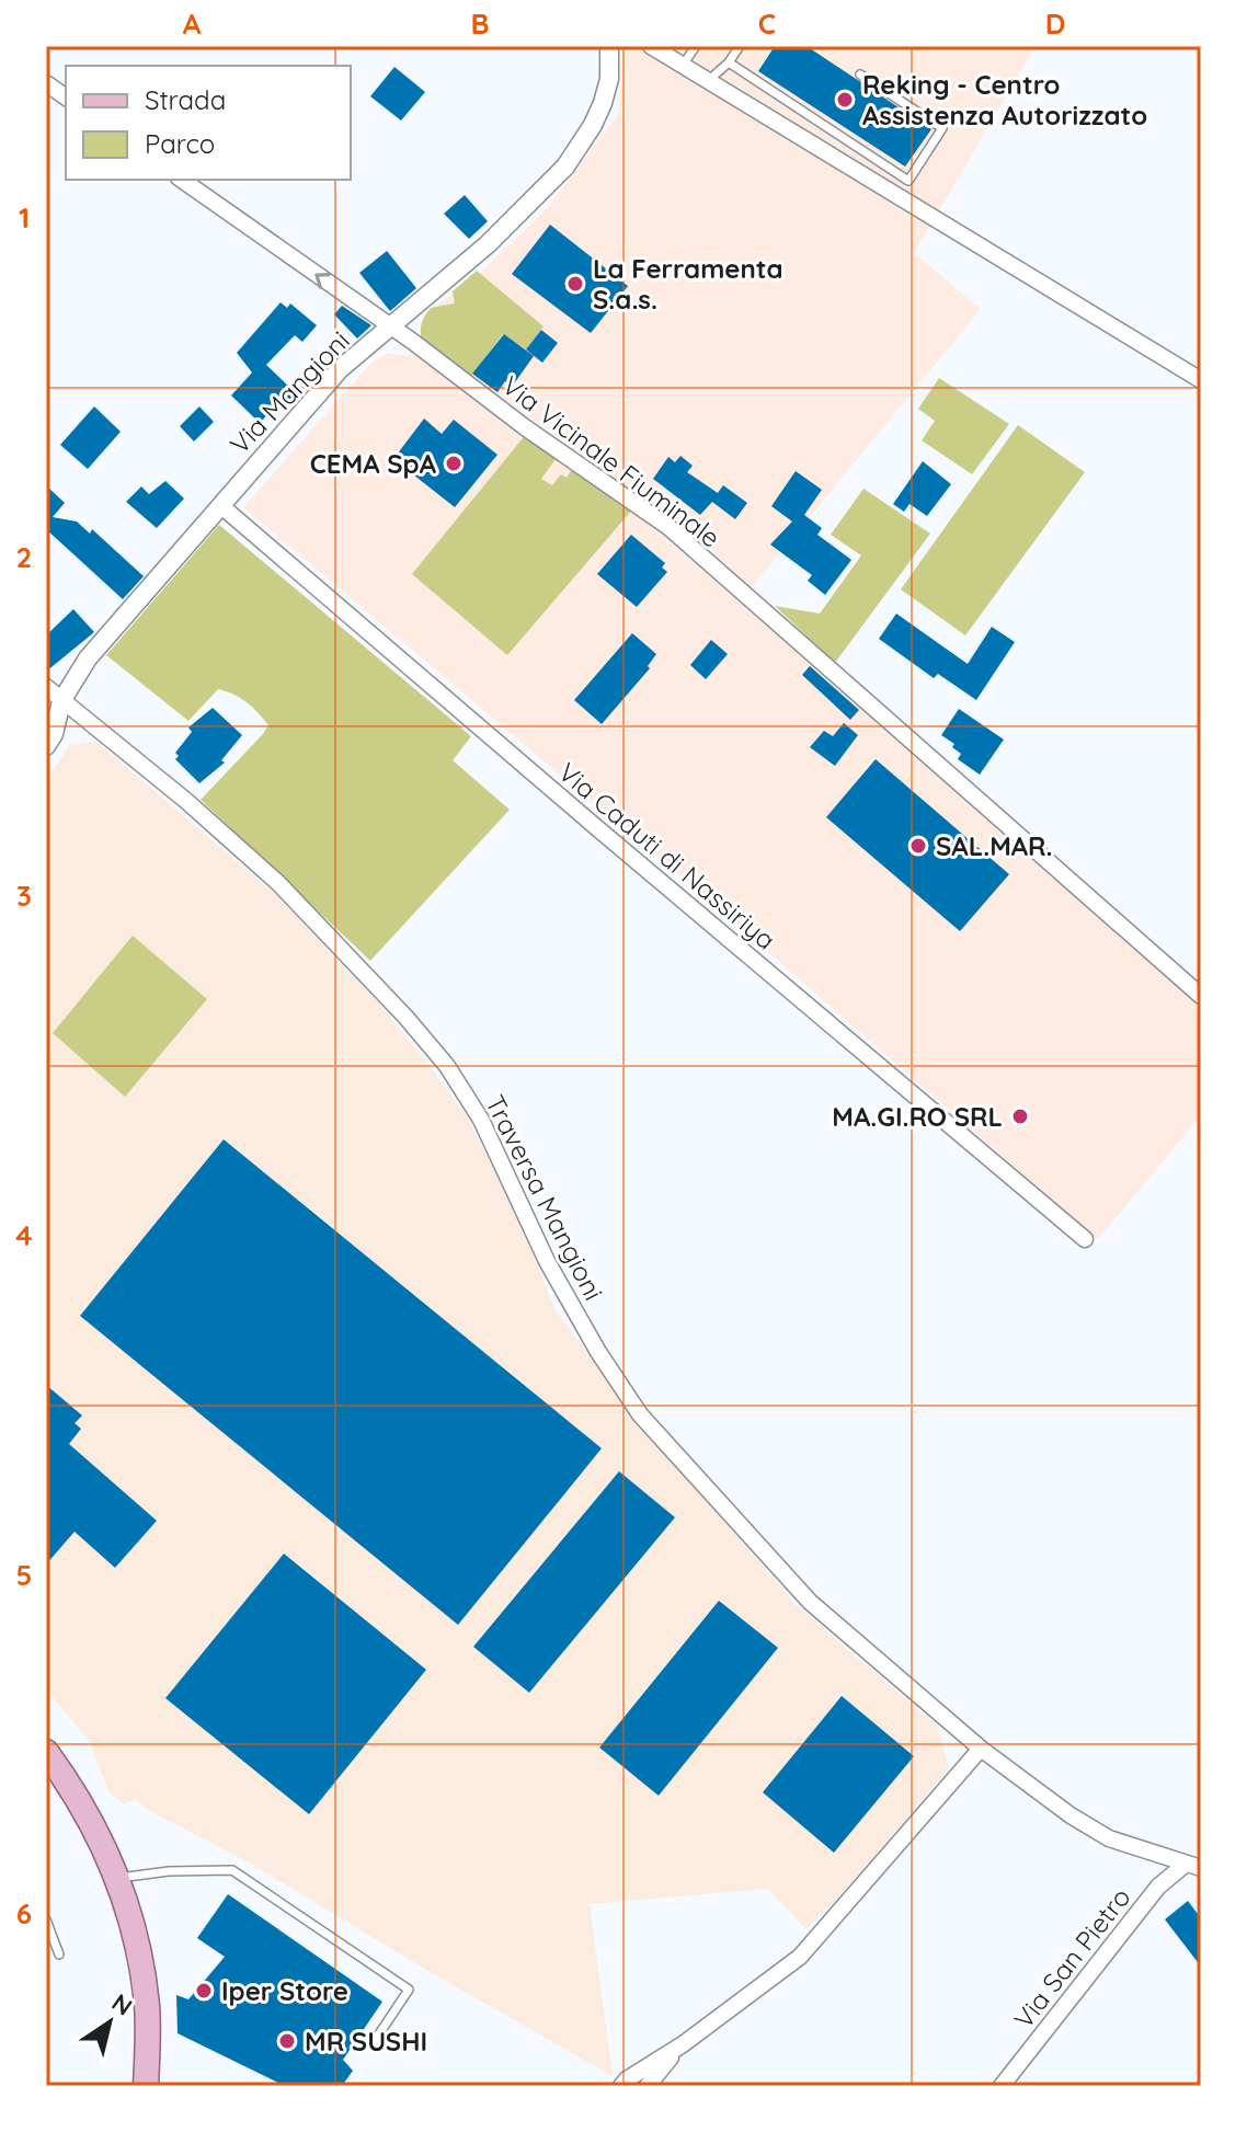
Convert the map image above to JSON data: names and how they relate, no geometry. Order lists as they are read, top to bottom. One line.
{"streets":{"street":["Via Mangioni","Via Vicinale Fiuminale","Via Caduti di Nassiriya","Traversa Mangioni","Via San Pietro"]},"crossings":[["Via Mangioni","Via Vicinale Fiuminale"],["Via Mangioni","Via Caduti di Nassiriya"],["Via Mangioni","Traversa Mangioni"],["Traversa Mangioni","Via San Pietro"]],"places":["Reking - Centro Assistenza Autorizzato","La Ferramenta S.a.s.","CEMA SpA","SAL.MAR.","MA.GI.RO SRL","Iper Store","MR SUSHI"],"legend":["Strada","Parco"],"north":"top right","grid":{"columns":["A","B","C","D"],"rows":["1","2","3","4","5","6"]}}
